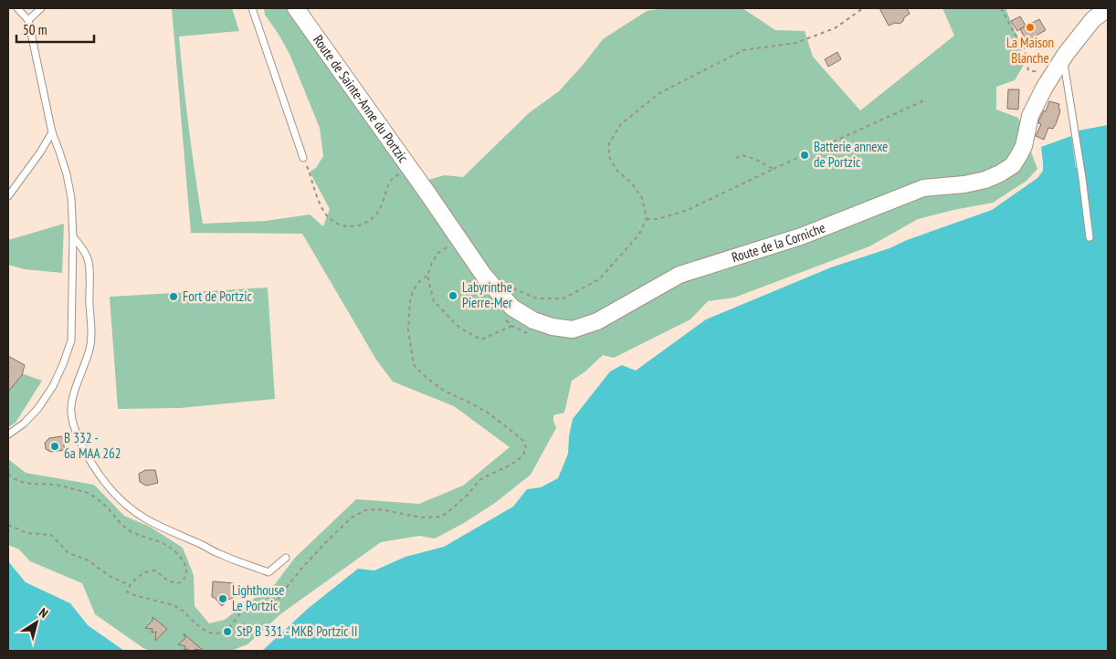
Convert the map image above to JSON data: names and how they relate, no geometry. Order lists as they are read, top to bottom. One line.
{"streets":{"street":["Route de Sainte-Anne du Portzic","Route de la Corniche"]},"crossings":[["Route de Sainte-Anne du Portzic","Route de la Corniche"]],"places":["La Maison Blanche","Batterie annexe de Portzic","Labyrinthe Pierre-Mer","Fort de Portzic","B 332 - 6a MAA 262","Lighthouse Le Portzic","StP B 331 - MKB Portzic II"],"scale_bar":"50 m","north":"top right"}
